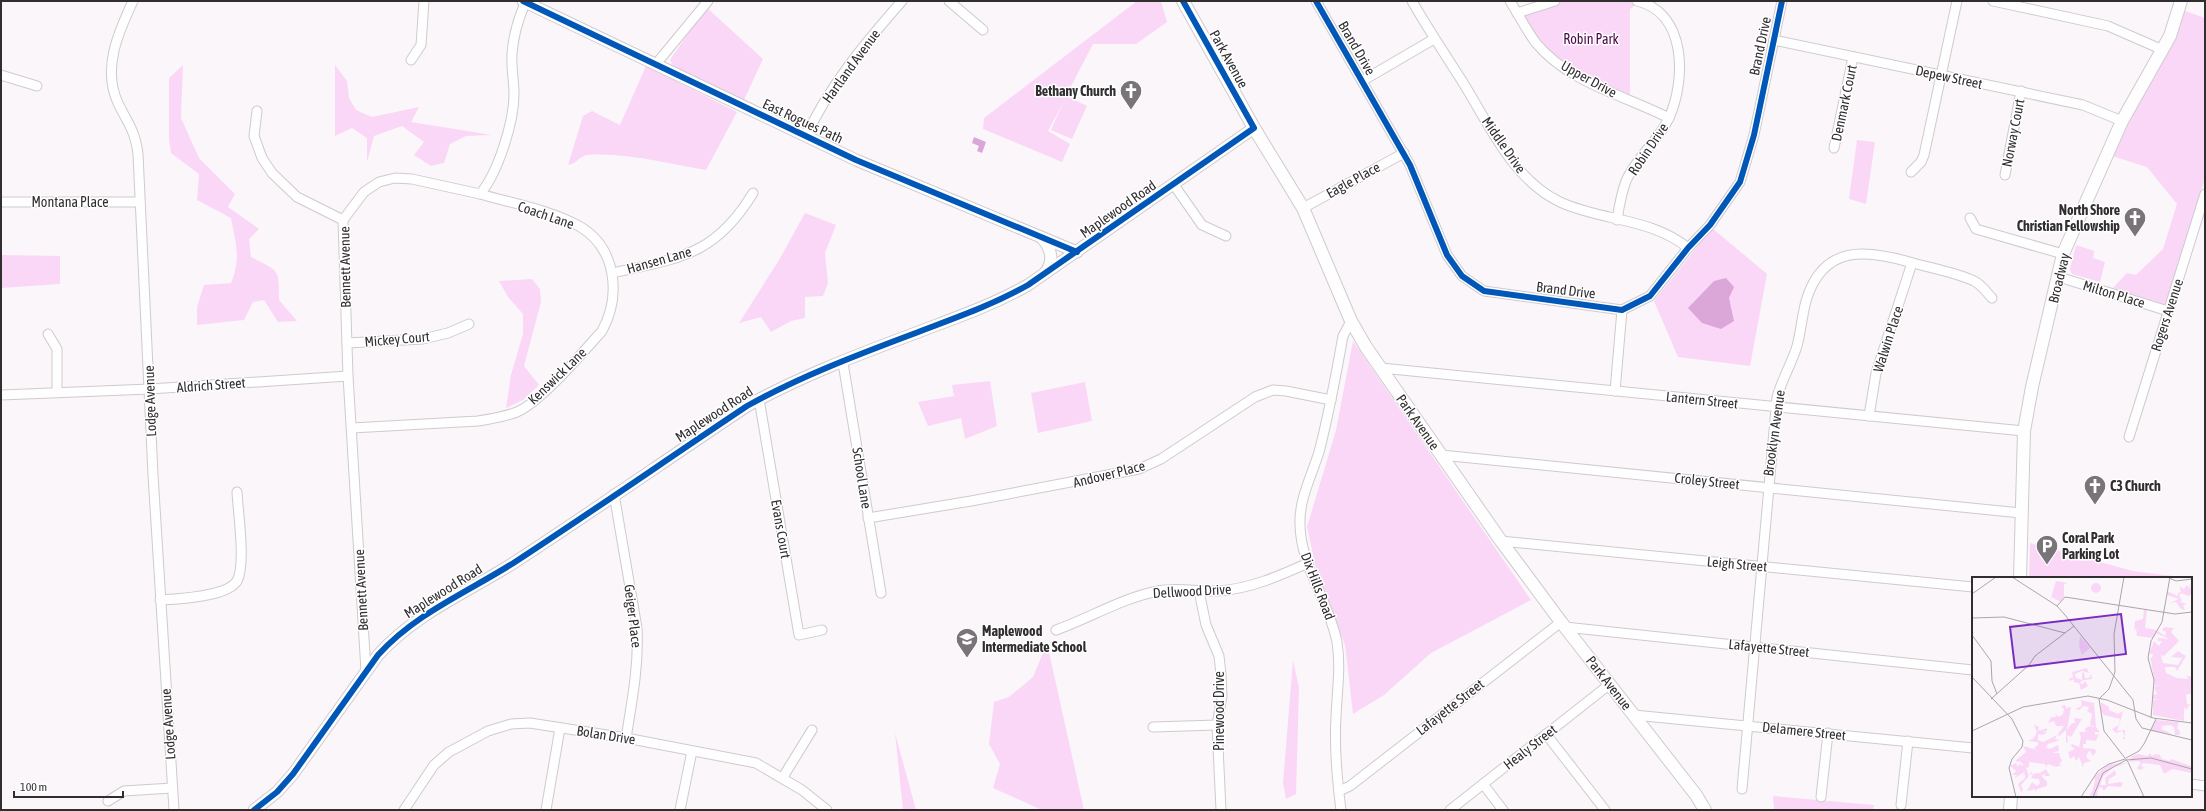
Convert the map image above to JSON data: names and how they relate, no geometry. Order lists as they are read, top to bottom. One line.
{"streets":{"main road":["Park Avenue","Broadway"],"street":["Brand Drive","Hartland Avenue","Depew Street","Upper Drive","Denmark Court","East Rogues Path","Norway Court","Middle Drive","Robin Drive","Eagle Place","Montana Place","Maplewood Road","Coach Lane","Hansen Lane","Bennett Avenue","Milton Place","Rogers Avenue","Mickey Court","Walwin Place","Kenswick Lane","Aldrich Street","Lantern Street","Lodge Avenue","Brooklyn Avenue","Andover Place","School Lane","Croley Street","Evans Court","Leigh Street","Dix Hills Road","Dellwood Drive","Geiger Place","Lafayette Street","Pinewood Drive","Delamere Street","Bolan Drive","Healy Street"]},"crossings":[["Brand Drive","Depew Street"],["Brand Drive","Middle Drive"],["Brand Drive","Eagle Place"],["Park Avenue","Eagle Place"],["Park Avenue","Maplewood Road"],["Park Avenue","Lantern Street"],["Park Avenue","Croley Street"],["Park Avenue","Leigh Street"],["Park Avenue","Dix Hills Road"],["Park Avenue","Lafayette Street"],["Park Avenue","Delamere Street"],["Park Avenue","Healy Street"],["Hartland Avenue","East Rogues Path"],["Depew Street","Denmark Court"],["Depew Street","Norway Court"],["Depew Street","Broadway"],["Upper Drive","Robin Drive"],["East Rogues Path","Maplewood Road"],["Middle Drive","Robin Drive"],["Montana Place","Lodge Avenue"],["Maplewood Road","Bennett Avenue"],["Maplewood Road","School Lane"],["Maplewood Road","Evans Court"],["Maplewood Road","Geiger Place"],["Coach Lane","Hansen Lane"],["Coach Lane","Bennett Avenue"],["Coach Lane","Kenswick Lane"],["Hansen Lane","Kenswick Lane"],["Bennett Avenue","Mickey Court"],["Bennett Avenue","Kenswick Lane"],["Bennett Avenue","Aldrich Street"],["Broadway","Milton Place"],["Broadway","Lantern Street"],["Broadway","Croley Street"],["Milton Place","Rogers Avenue"],["Walwin Place","Lantern Street"],["Walwin Place","Brooklyn Avenue"],["Aldrich Street","Lodge Avenue"],["Lantern Street","Brooklyn Avenue"],["Brooklyn Avenue","Croley Street"],["Brooklyn Avenue","Leigh Street"],["Brooklyn Avenue","Lafayette Street"],["Brooklyn Avenue","Delamere Street"],["Andover Place","School Lane"],["Andover Place","Dix Hills Road"],["Dix Hills Road","Dellwood Drive"],["Dix Hills Road","Lafayette Street"],["Dellwood Drive","Pinewood Drive"],["Geiger Place","Bolan Drive"]],"parks":["Robin Park"],"places":{"church":["Bethany Church","North Shore Christian Fellowship","C3 Church"],"parking":["Coral Park Parking Lot"],"school or university":["Maplewood Intermediate School"]},"scale_bar":"100 m"}
